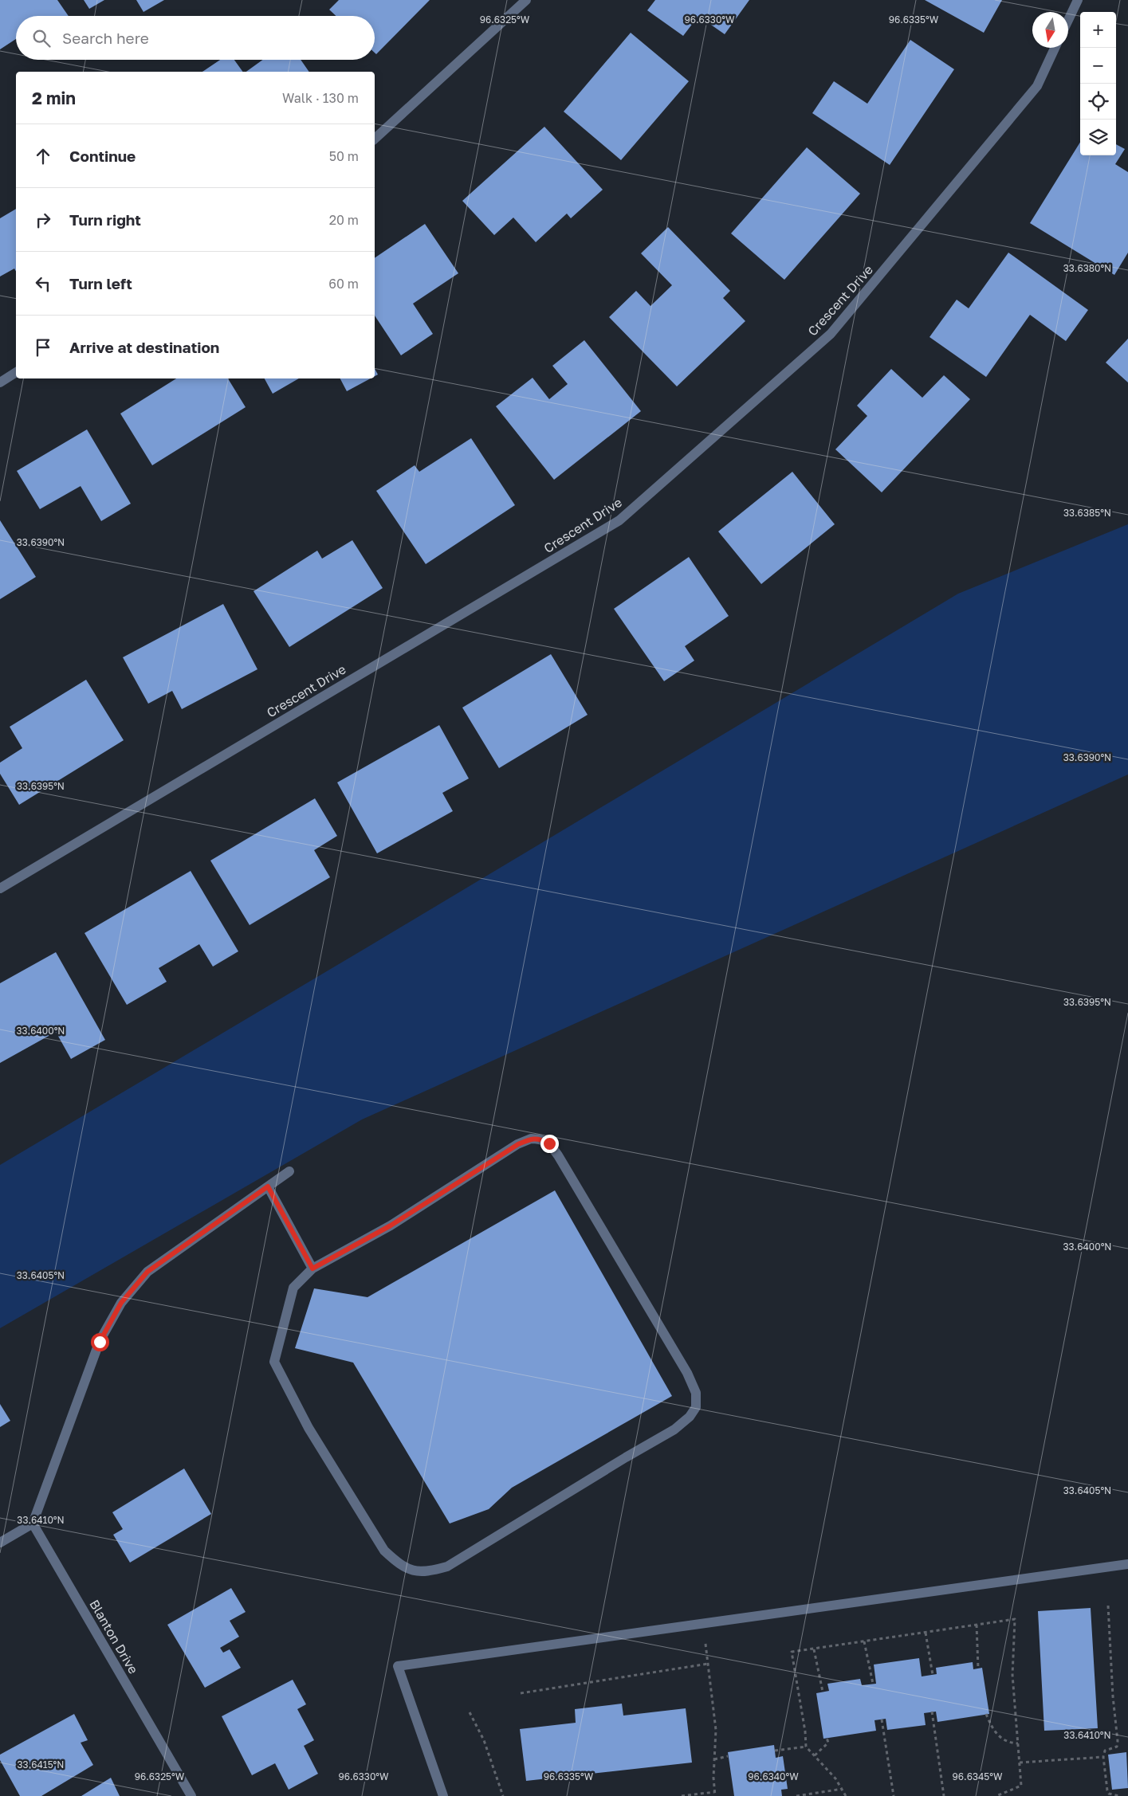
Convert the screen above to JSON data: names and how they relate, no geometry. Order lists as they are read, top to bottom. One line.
{"streets":{"street":["Crescent Drive","Blanton Drive"]},"north":"bottom","page":{"map_buttons":["+","−"],"search":"Search here","heading":["2 min","Walk · 130 m"],"list":[["Continue","50 m"],["Turn right","20 m"],["Turn left","60 m"],"Arrive at destination"]},"coordinates":["96.6325°W","96.6330°W","96.6335°W","33.6380°N","33.6385°N","33.6390°N","33.6395°N","33.6400°N","33.6405°N","33.6410°N","33.6415°N","96.6340°W","96.6345°W"]}
